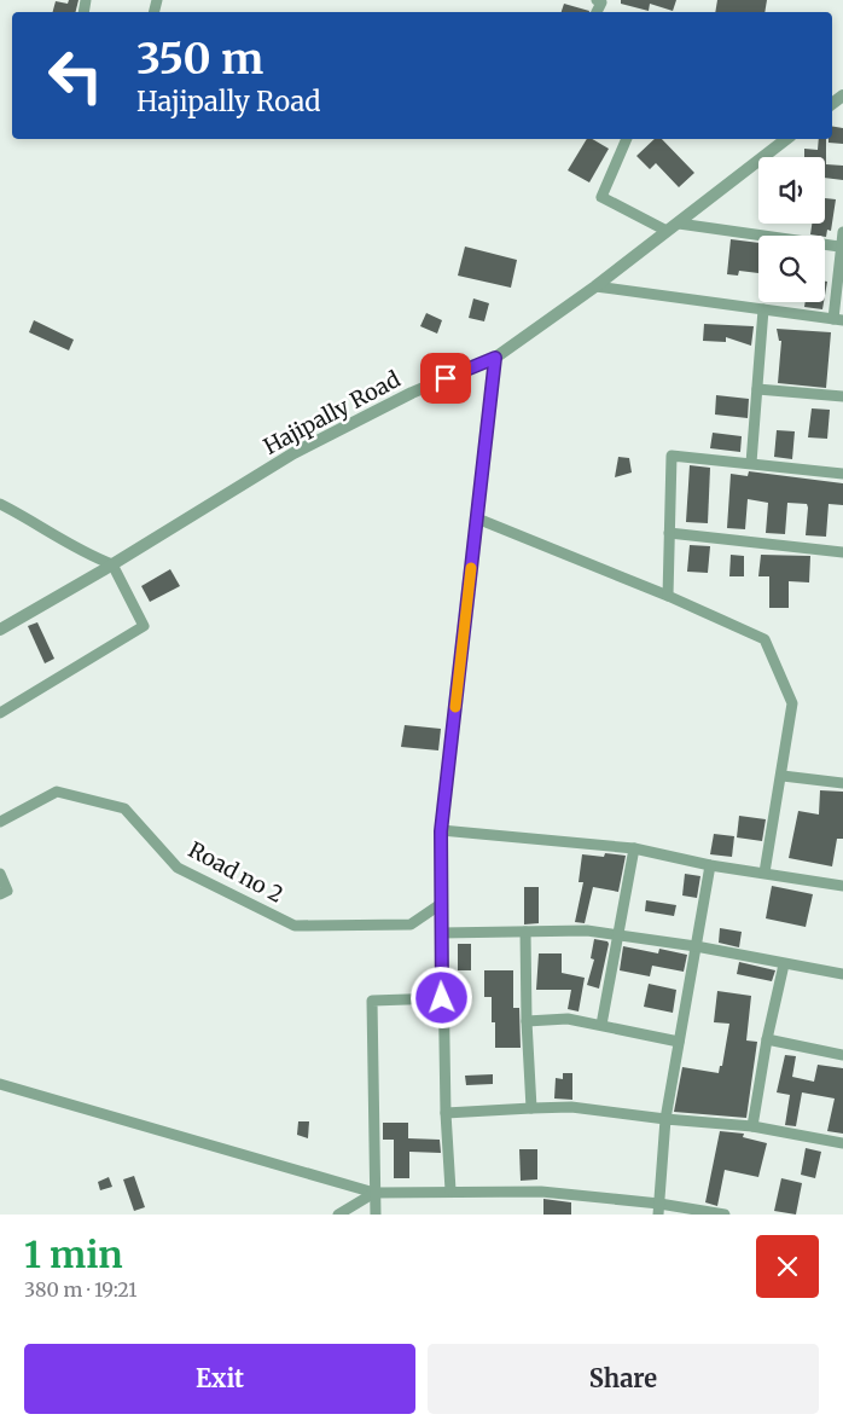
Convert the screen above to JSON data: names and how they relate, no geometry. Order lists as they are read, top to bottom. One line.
{"streets":{"street":["Hajipally Road","Road no 2"]},"page":{"turn":["350 m","Hajipally Road"],"heading":["1 min","380 m · 19:21"],"buttons":["Exit","Share"]}}
